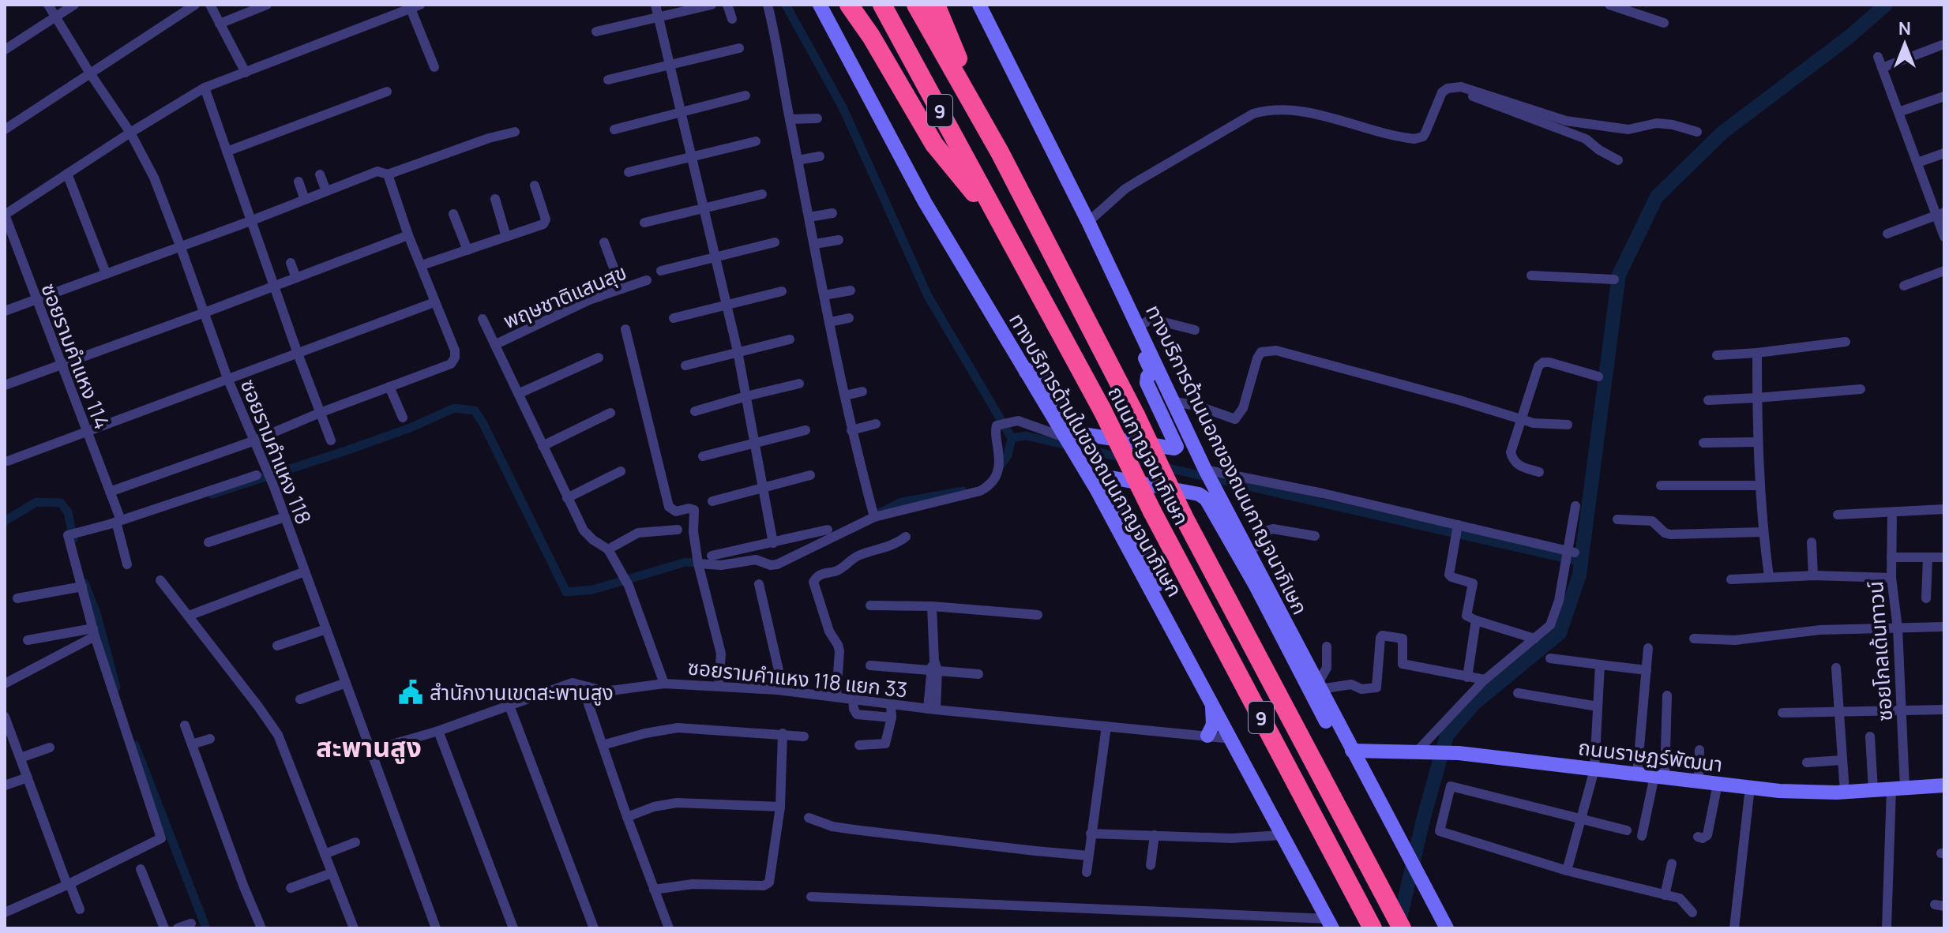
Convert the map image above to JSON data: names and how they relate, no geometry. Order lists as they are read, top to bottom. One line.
{"streets":{"highway":["9","ถนนกาญจนาภิเษก"],"main road":["ทางบริการด้านในของถนนกาญจนาภิเษก","ทางบริการด้านนอกของถนนกาญจนาภิเษก","ถนนราษฏร์พัฒนา"],"street":["พฤษชาติแสนสุข","ซอยรามคำแหง 114","ซอยรามคำแหง 118","ซอยโกลเด้นทาวน์","ซอยรามคำแหง 118 แยก 33"]},"crossings":[["พฤษชาติแสนสุข","ซอยรามคำแหง 118 แยก 33"],["ซอยรามคำแหง 118","ซอยรามคำแหง 118 แยก 33"],["ทางบริการด้านในของถนนกาญจนาภิเษก","ซอยรามคำแหง 118 แยก 33"],["ทางบริการด้านนอกของถนนกาญจนาภิเษก","ถนนราษฏร์พัฒนา"],["ซอยโกลเด้นทาวน์","ถนนราษฏร์พัฒนา"]],"districts":["สะพานสูง"],"places":{"public building":["สำนักงานเขตสะพานสูง"]},"north":"top"}
